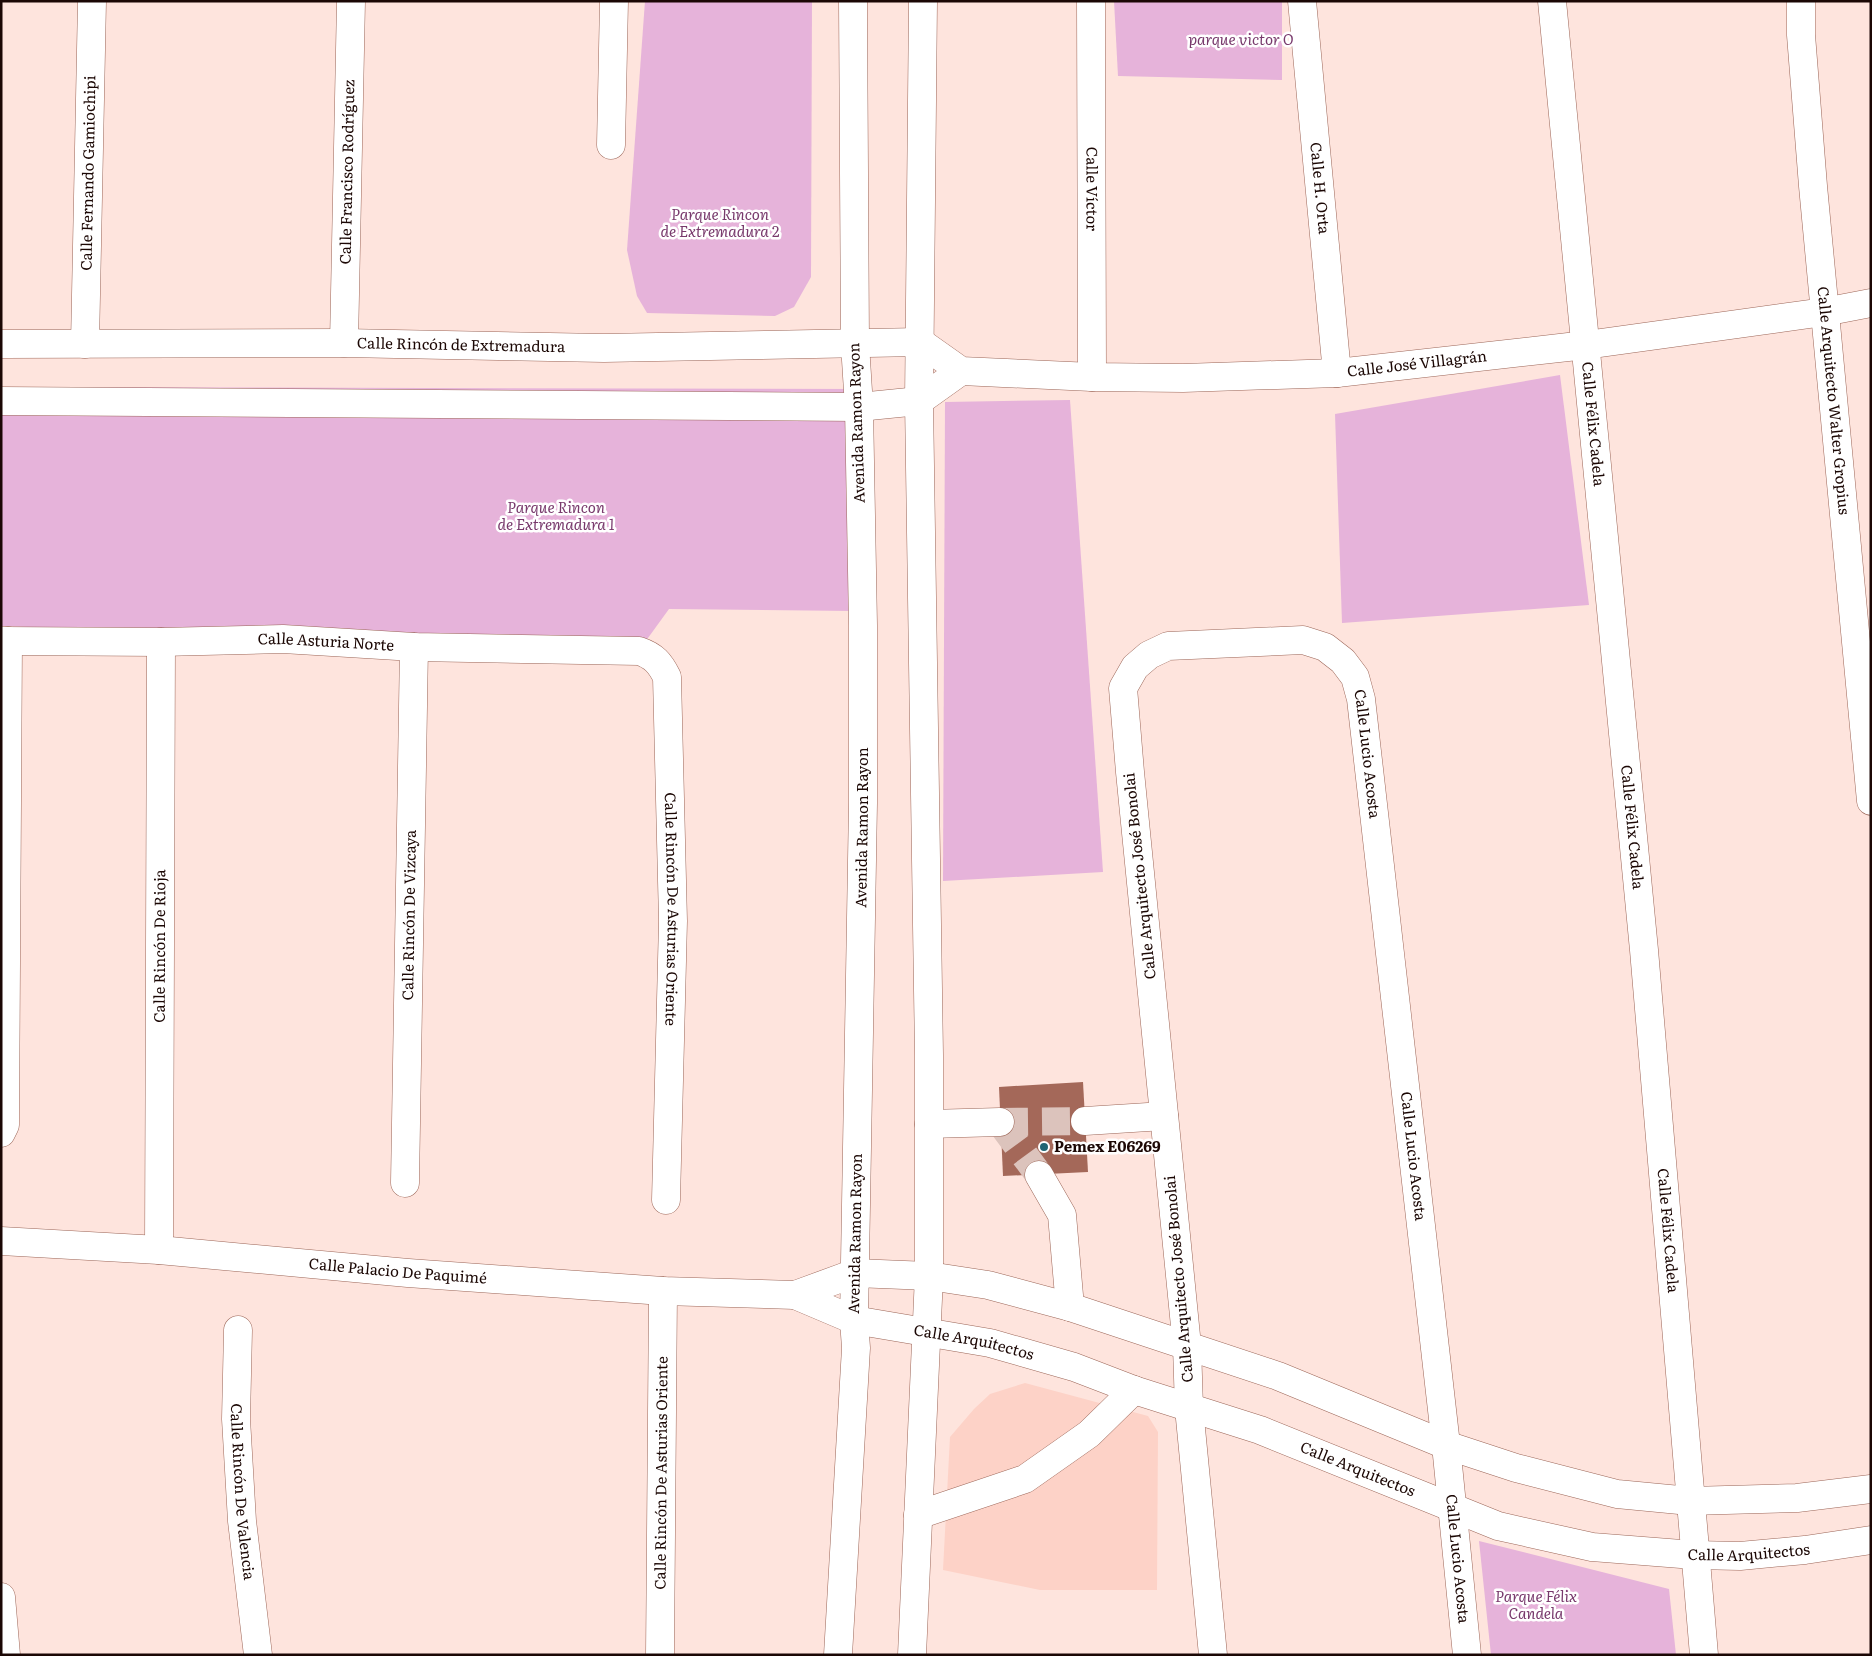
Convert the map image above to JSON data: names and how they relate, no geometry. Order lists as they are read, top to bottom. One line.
{"streets":{"street":["Calle Fernando Gamiochipi","Calle Francisco Rodríguez","Calle H. Orta","Calle Víctor","Calle Rincón de Extremadura","Calle José Villagrán","Calle Arquitecto Walter Gropius","Avenida Ramon Rayon","Calle Félix Cadela","Calle Asturia Norte","Calle Lucio Acosta","Calle Arquitecto José Bonolai","Calle Rincón De Asturias Oriente","Calle Rincón De Vizcaya","Calle Rincón De Rioja","Calle Palacio De Paquimé","Calle Arquitectos","Calle Rincón De Valencia"]},"crossings":[["Calle Fernando Gamiochipi","Calle Rincón de Extremadura"],["Calle Francisco Rodríguez","Calle Rincón de Extremadura"],["Calle H. Orta","Calle José Villagrán"],["Calle Víctor","Calle José Villagrán"],["Calle Rincón de Extremadura","Avenida Ramon Rayon"],["Calle José Villagrán","Calle Arquitecto Walter Gropius"],["Calle José Villagrán","Calle Félix Cadela"],["Avenida Ramon Rayon","Calle Palacio De Paquimé"],["Avenida Ramon Rayon","Calle Arquitectos"],["Calle Félix Cadela","Calle Arquitectos"],["Calle Asturia Norte","Calle Rincón De Asturias Oriente"],["Calle Asturia Norte","Calle Rincón De Vizcaya"],["Calle Asturia Norte","Calle Rincón De Rioja"],["Calle Lucio Acosta","Calle Arquitecto José Bonolai"],["Calle Lucio Acosta","Calle Arquitectos"],["Calle Arquitecto José Bonolai","Calle Arquitectos"],["Calle Rincón De Asturias Oriente","Calle Palacio De Paquimé"],["Calle Rincón De Rioja","Calle Palacio De Paquimé"],["Calle Palacio De Paquimé","Calle Arquitectos"]],"parks":["parque victor O","Parque Rincon de Extremadura 2","Parque Rincon de Extremadura 1","Parque Félix Candela"],"places":["Pemex E06269"]}
